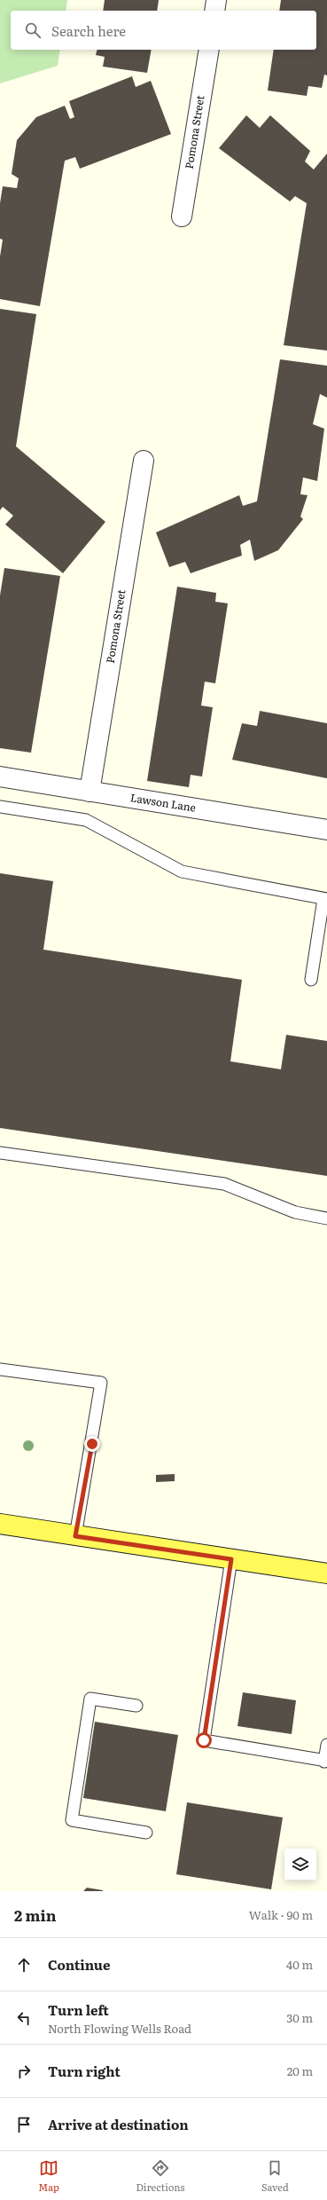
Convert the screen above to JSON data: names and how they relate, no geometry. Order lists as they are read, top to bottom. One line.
{"streets":{"street":["Pomona Street","Lawson Lane"]},"crossings":[["Pomona Street","Lawson Lane"]],"page":{"search":"Search here","heading":["2 min","Walk · 90 m"],"list":[["Continue","40 m"],["Turn left","North Flowing Wells Road","30 m"],["Turn right","20 m"],"Arrive at destination"],"nav":["Map","Directions","Saved"]}}
